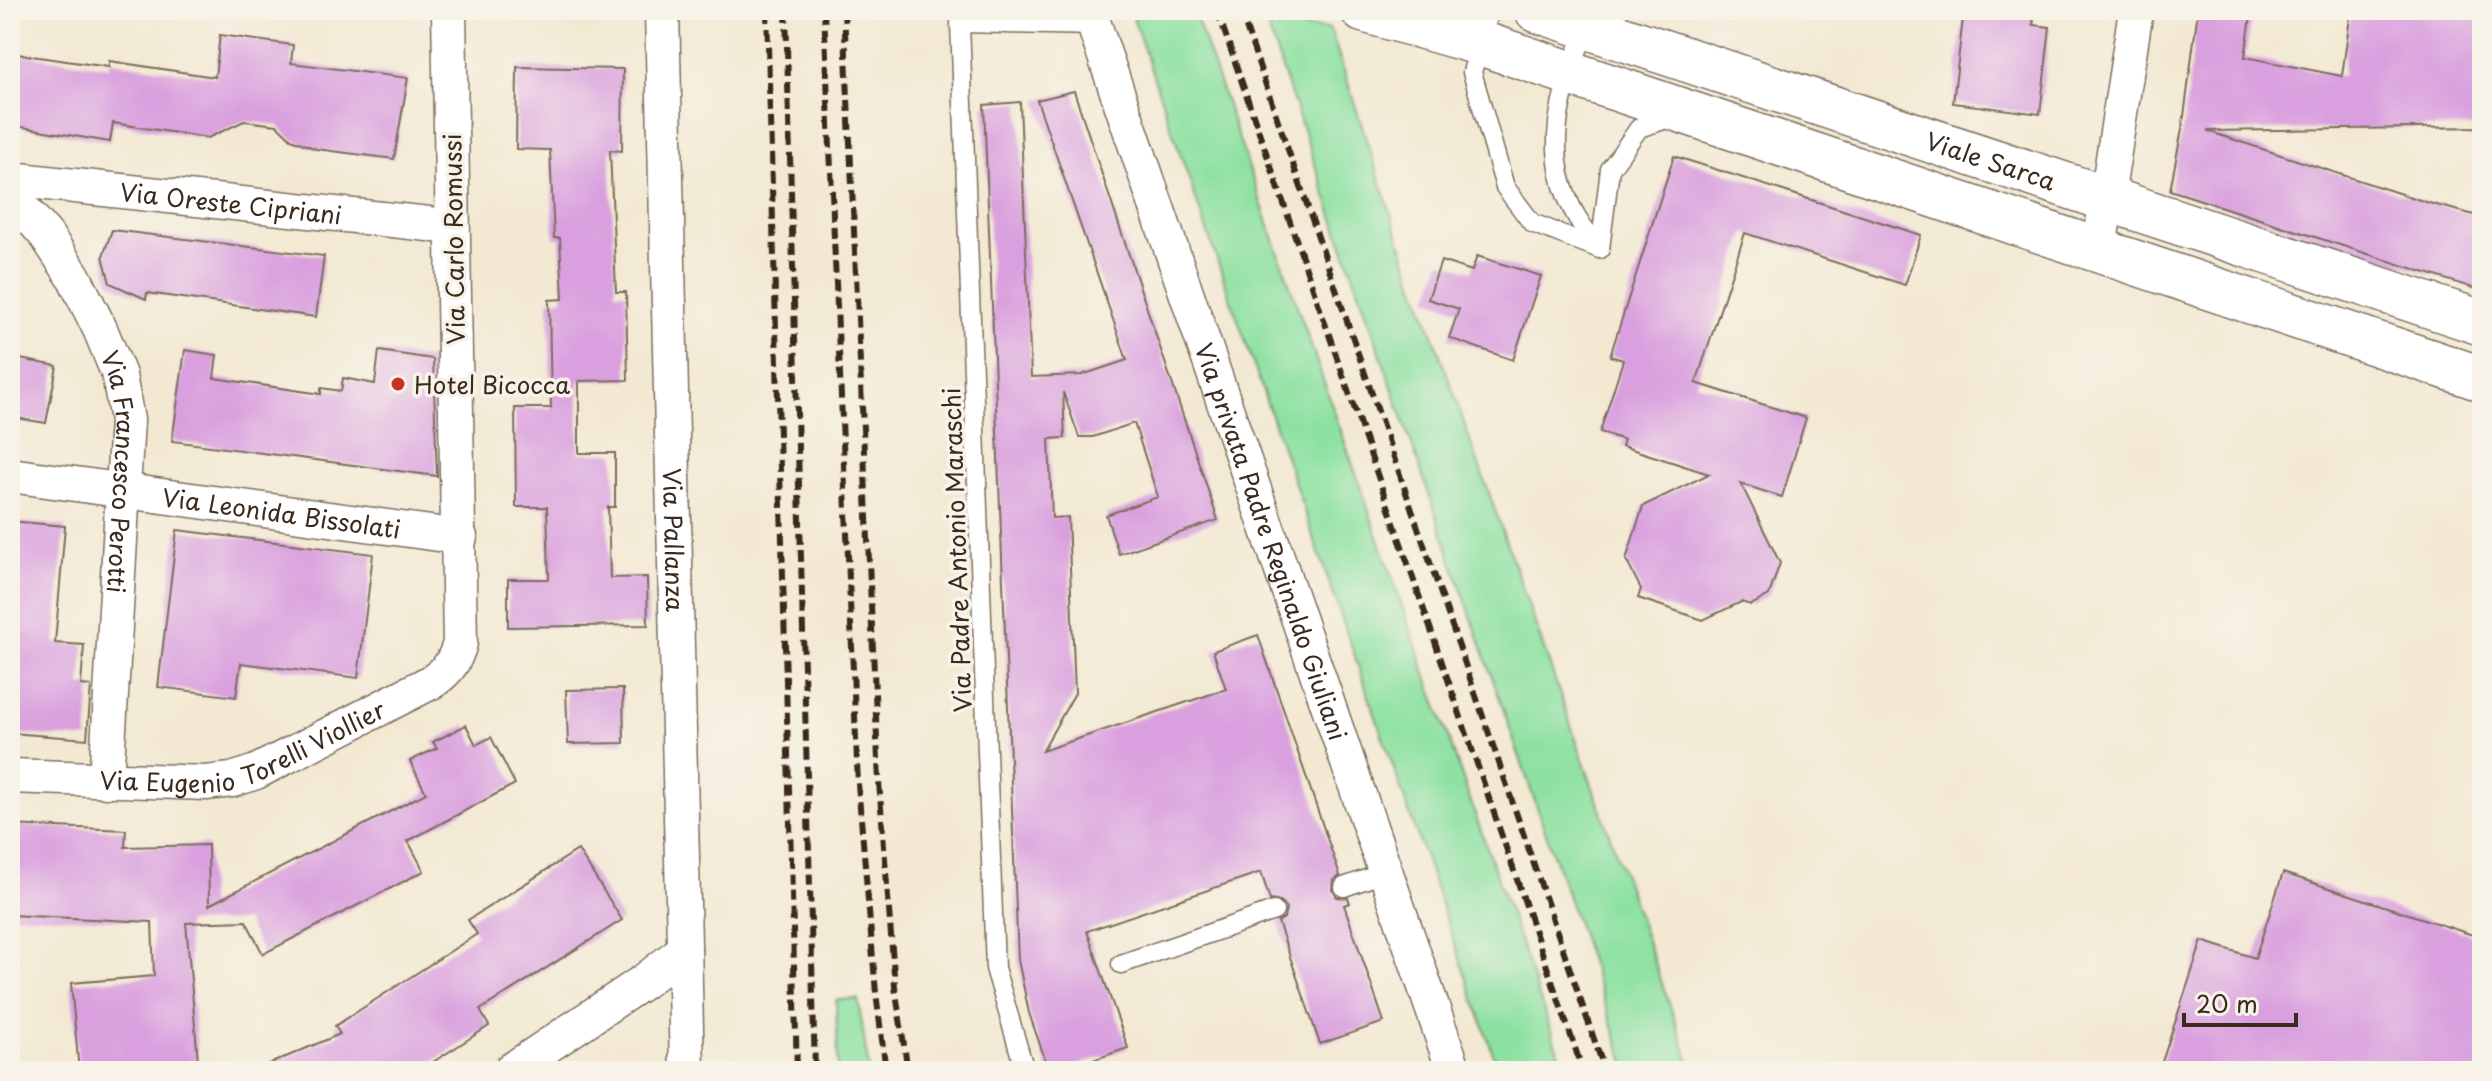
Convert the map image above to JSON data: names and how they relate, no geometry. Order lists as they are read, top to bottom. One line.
{"streets":{"street":["Viale Sarca","Via Oreste Cipriani","Via Carlo Romussi","Via Francesco Perotti","Via Leonida Bissolati","Via Pallanza","Via privata Padre Reginaldo Giuliani","Via Eugenio Torelli Viollier"],"lane":["Via Padre Antonio Maraschi"]},"crossings":[["Via Oreste Cipriani","Via Carlo Romussi"],["Via Carlo Romussi","Via Leonida Bissolati"],["Via Carlo Romussi","Via Eugenio Torelli Viollier"],["Via Francesco Perotti","Via Leonida Bissolati"],["Via Francesco Perotti","Via Eugenio Torelli Viollier"],["Via privata Padre Reginaldo Giuliani","Via Padre Antonio Maraschi"]],"places":["Hotel Bicocca"],"scale_bar":"20 m"}
